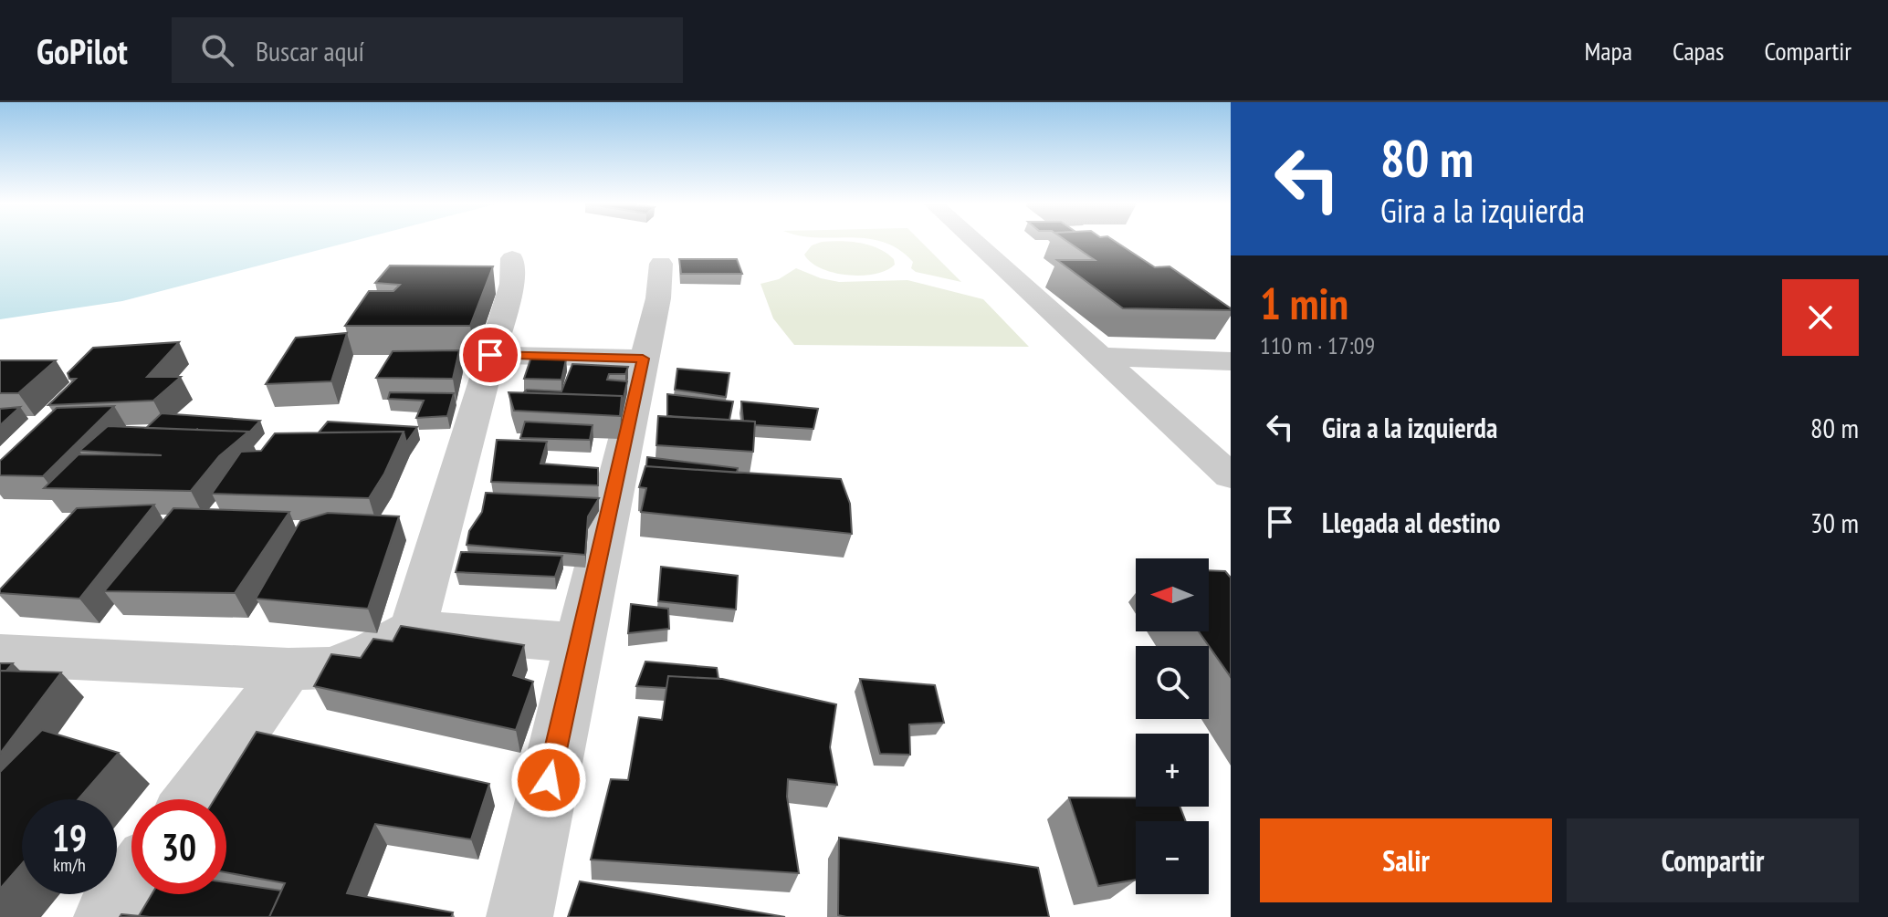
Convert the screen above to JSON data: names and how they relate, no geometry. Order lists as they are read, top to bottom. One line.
{"north":"left","page":{"header":"GoPilot","search":"Buscar aquí","nav":["Mapa","Capas","Compartir"],"turn":["80 m","Gira a la izquierda"],"heading":["1 min","110 m · 17:09"],"list":[{"name":"Gira a la izquierda","value":"80 m"},{"name":"Llegada al destino","value":"30 m"}],"map_buttons":["+","−"],"speed":"19 km/h","limit":"30","buttons":["Salir","Compartir"]}}
